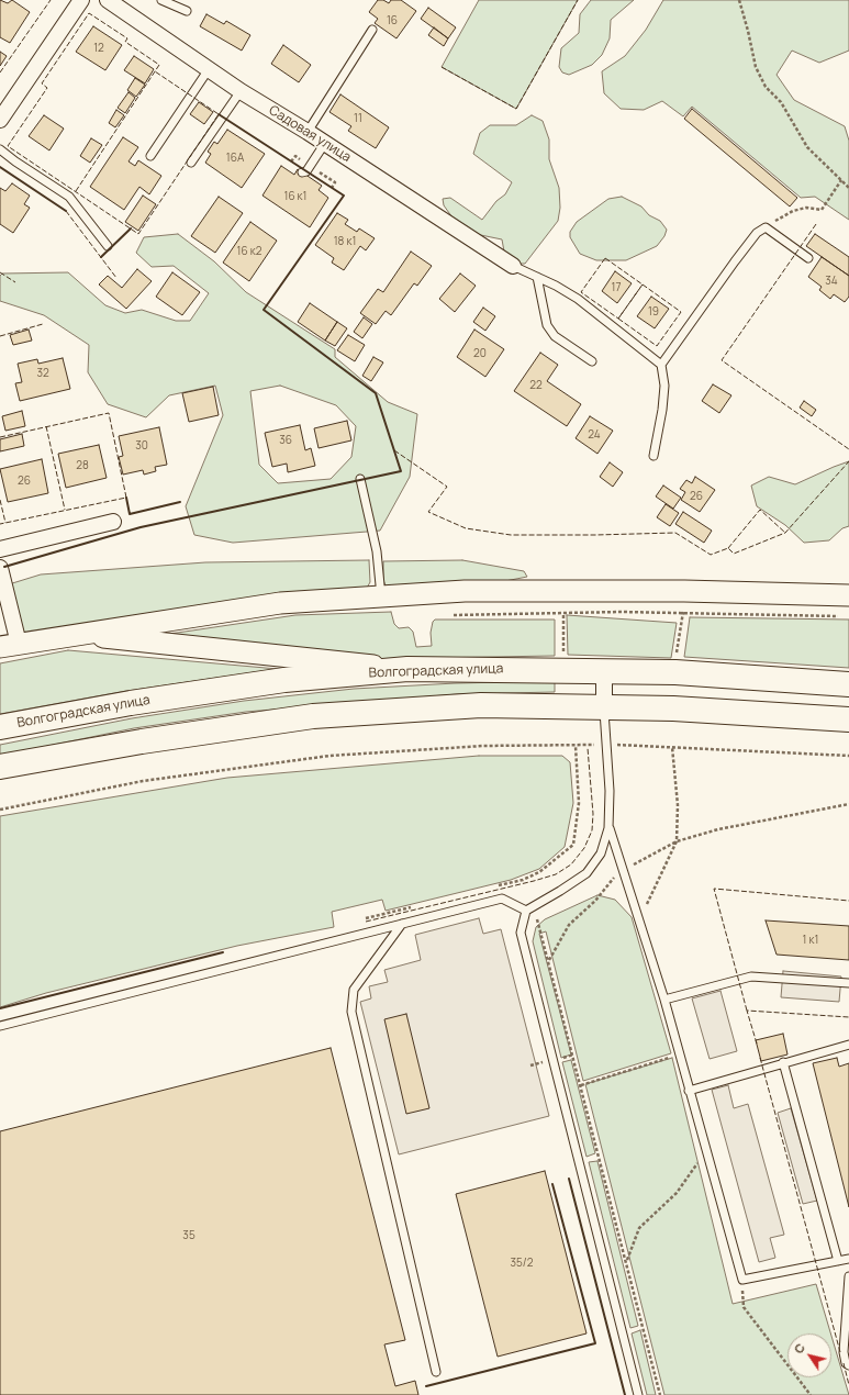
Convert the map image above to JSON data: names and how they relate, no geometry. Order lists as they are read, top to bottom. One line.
{"streets":{"main road":["Волгоградская улица"],"street":["Садовая улица"]},"house_numbers":["16","12","11","16А","16 к1","18 к1","16 к2","34","17","19","20","32","22","24","36","30","28","26","26","1 к1","35","35/2"],"north":"top left"}
